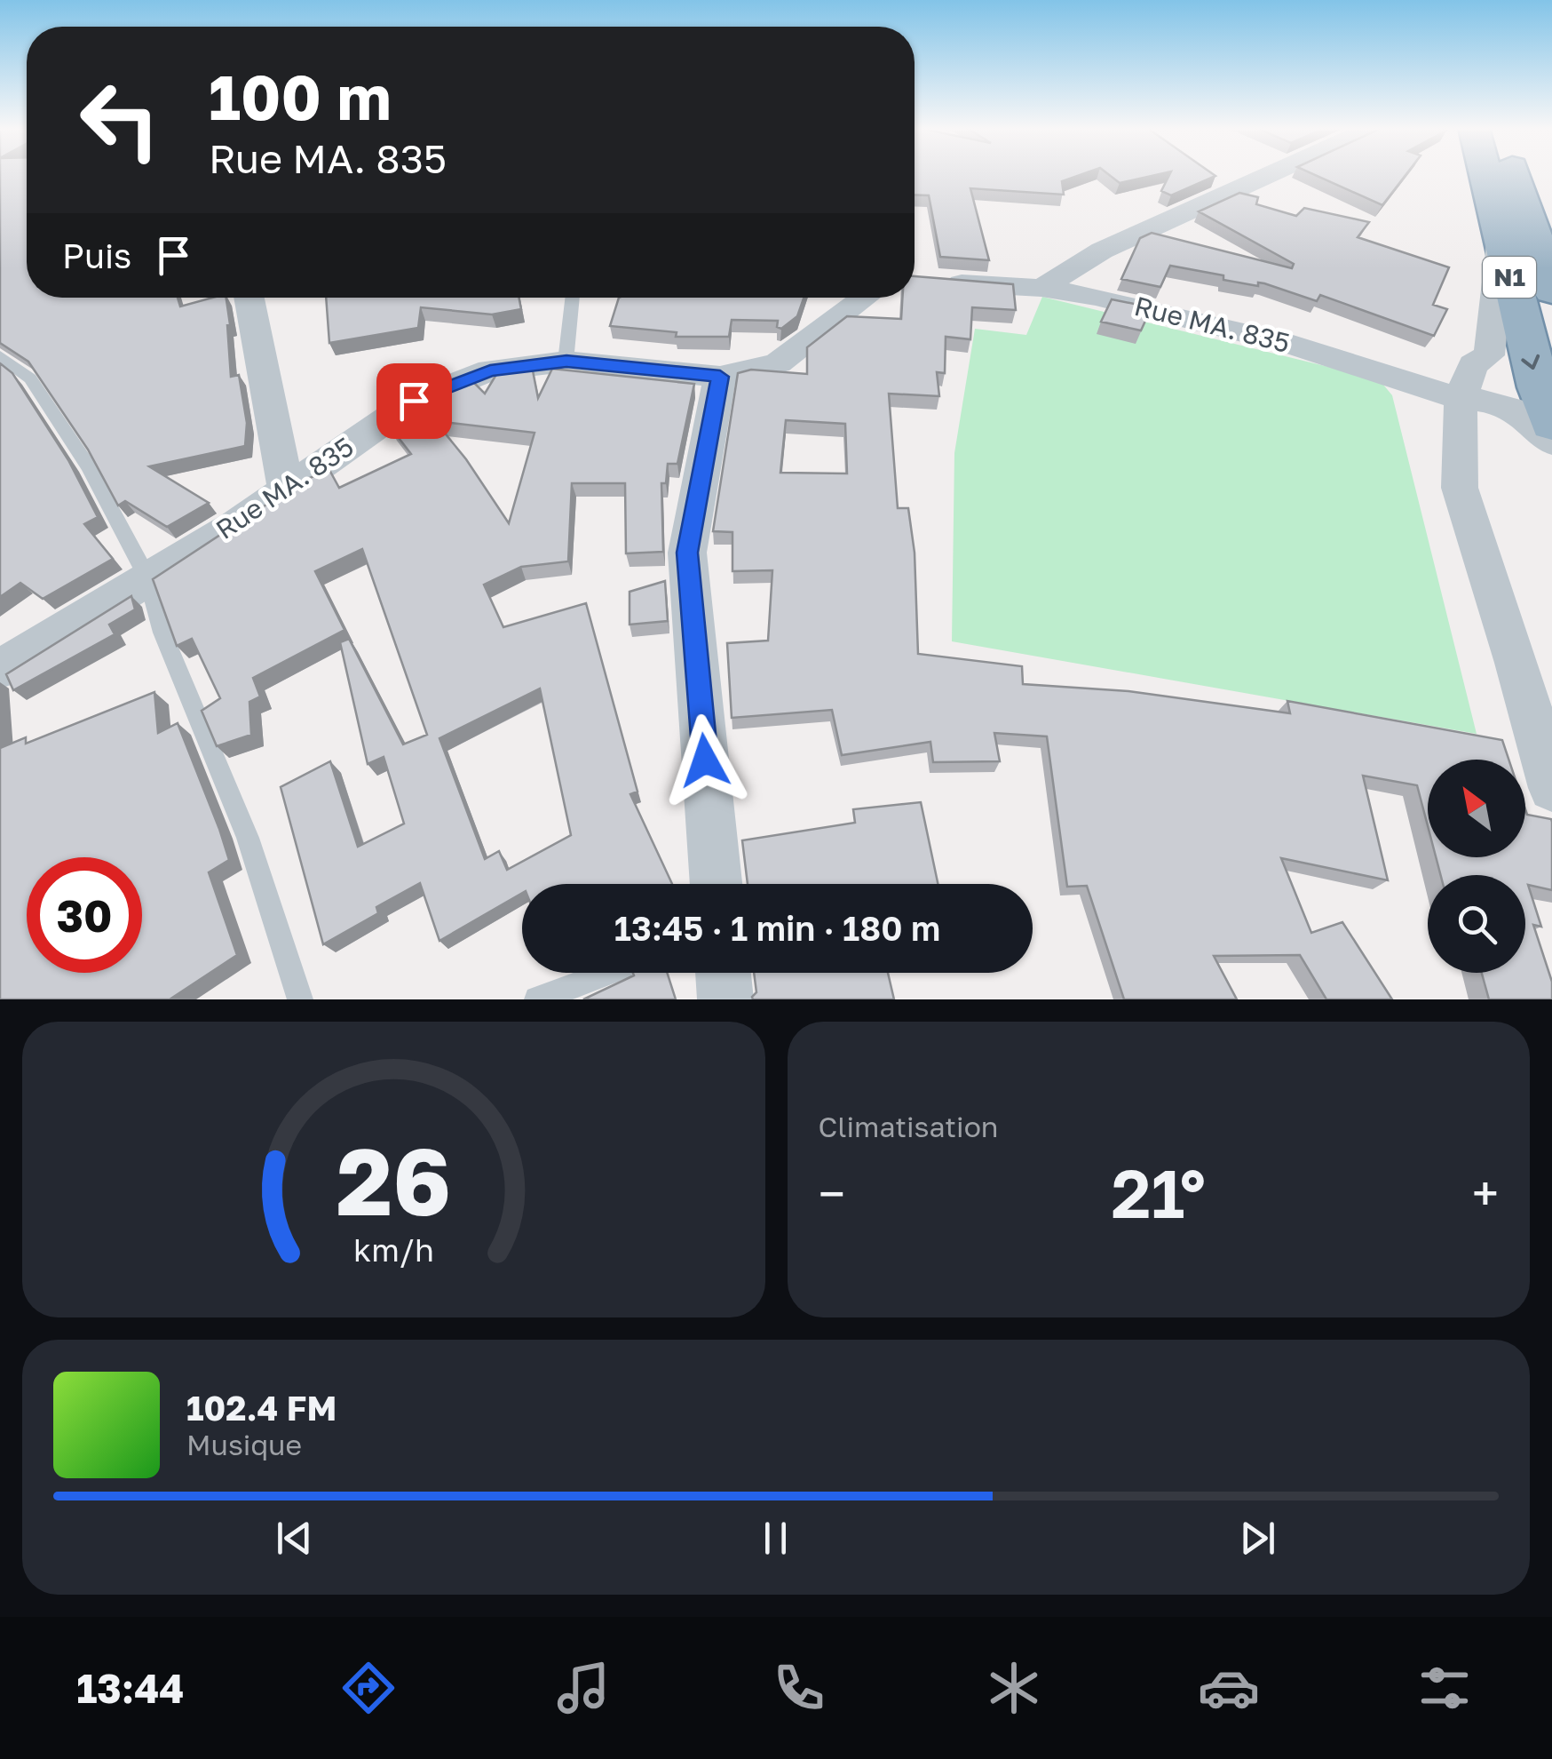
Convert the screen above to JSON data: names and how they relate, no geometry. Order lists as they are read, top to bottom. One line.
{"streets":{"highway":["N1"],"street":["Rue MA. 835"]},"north":"top left","page":{"turn":["100 m","Rue MA. 835"],"then":"Puis","limit":"30","trip":"13:45 · 1 min · 180 m","tile":"Climatisation","heat":["−","21°","+"],"song":["102.4 FM","Musique"],"tabs":"13:44","gauge":["26","km/h"]}}
